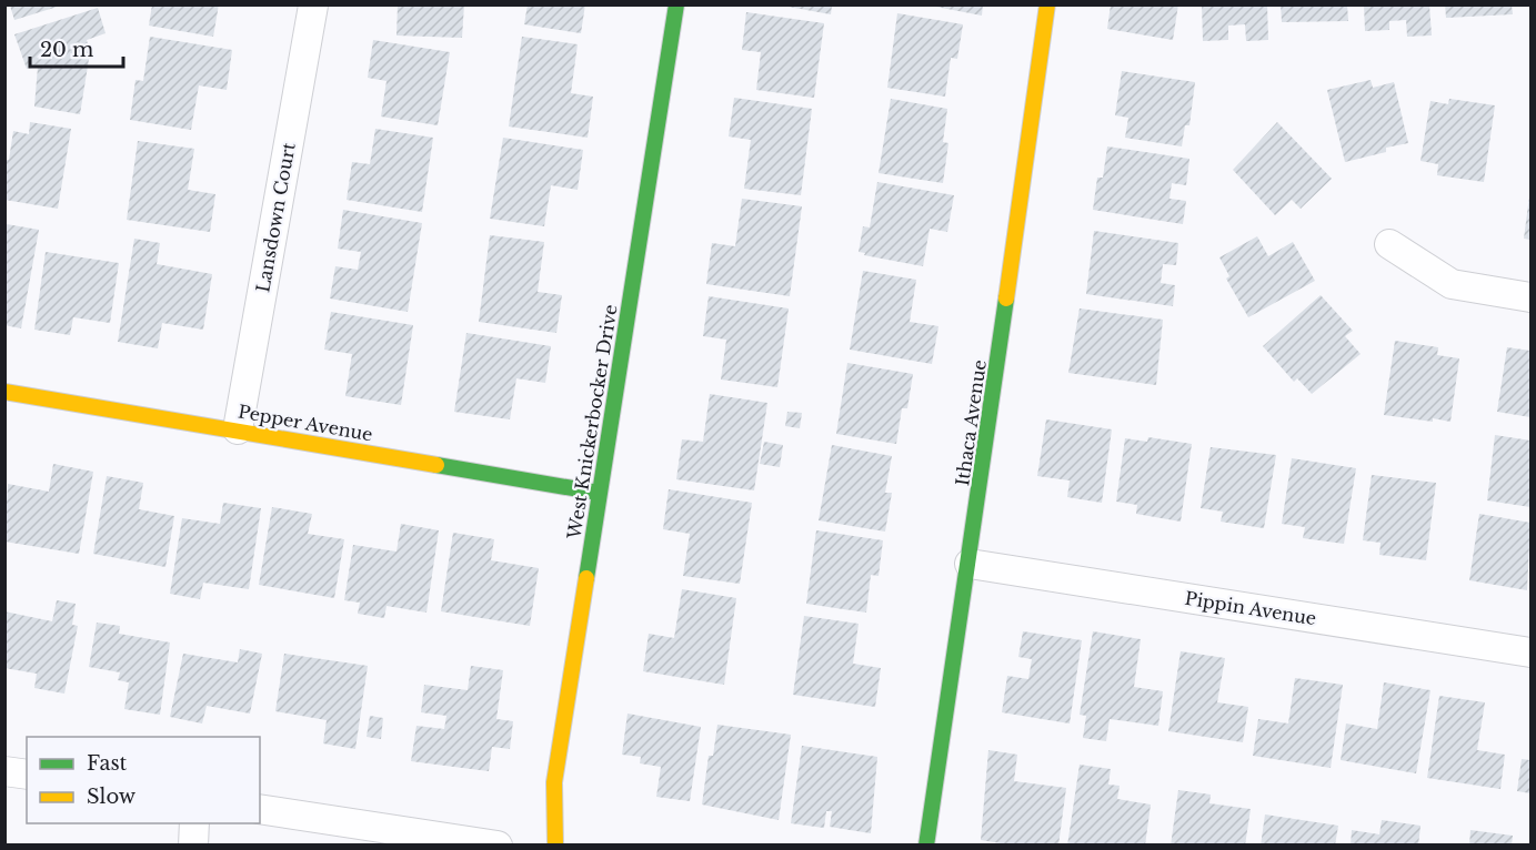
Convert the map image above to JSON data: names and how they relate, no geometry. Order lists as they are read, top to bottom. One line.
{"streets":{"street":["Lansdown Court","West Knickerbocker Drive","Pepper Avenue","Ithaca Avenue","Pippin Avenue"]},"crossings":[["Lansdown Court","Pepper Avenue"],["West Knickerbocker Drive","Pepper Avenue"],["Ithaca Avenue","Pippin Avenue"]],"legend":["Fast","Slow"],"scale_bar":"20 m"}
